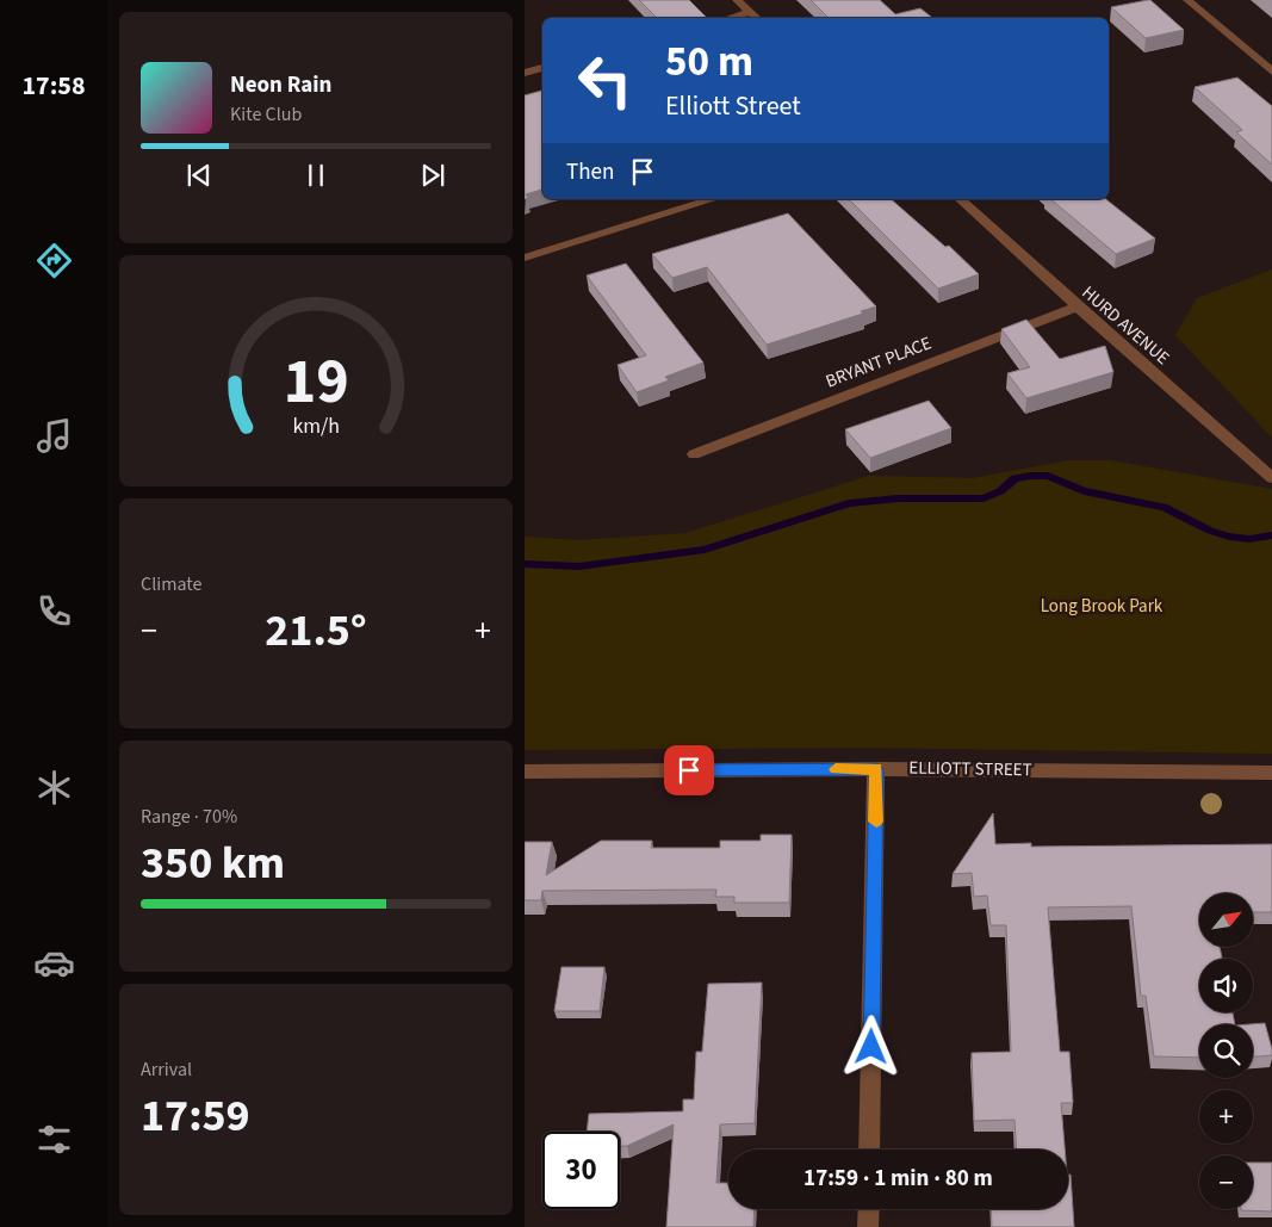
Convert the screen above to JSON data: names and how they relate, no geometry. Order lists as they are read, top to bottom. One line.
{"streets":{"street":["HURD AVENUE","BRYANT PLACE","ELLIOTT STREET"]},"crossings":[["HURD AVENUE","BRYANT PLACE"]],"parks":["Long Brook Park"],"north":"top right","page":{"tabs":"17:58","turn":["50 m","Elliott Street"],"song":["Neon Rain","Kite Club"],"then":"Then","tile":["Climate",["Range · 70%","350 km"],["Arrival","17:59"]],"heat":["−","21.5°","+"],"map_buttons":["+","−"],"limit":"30","trip":"17:59 · 1 min · 80 m","gauge":["19","km/h"]}}
